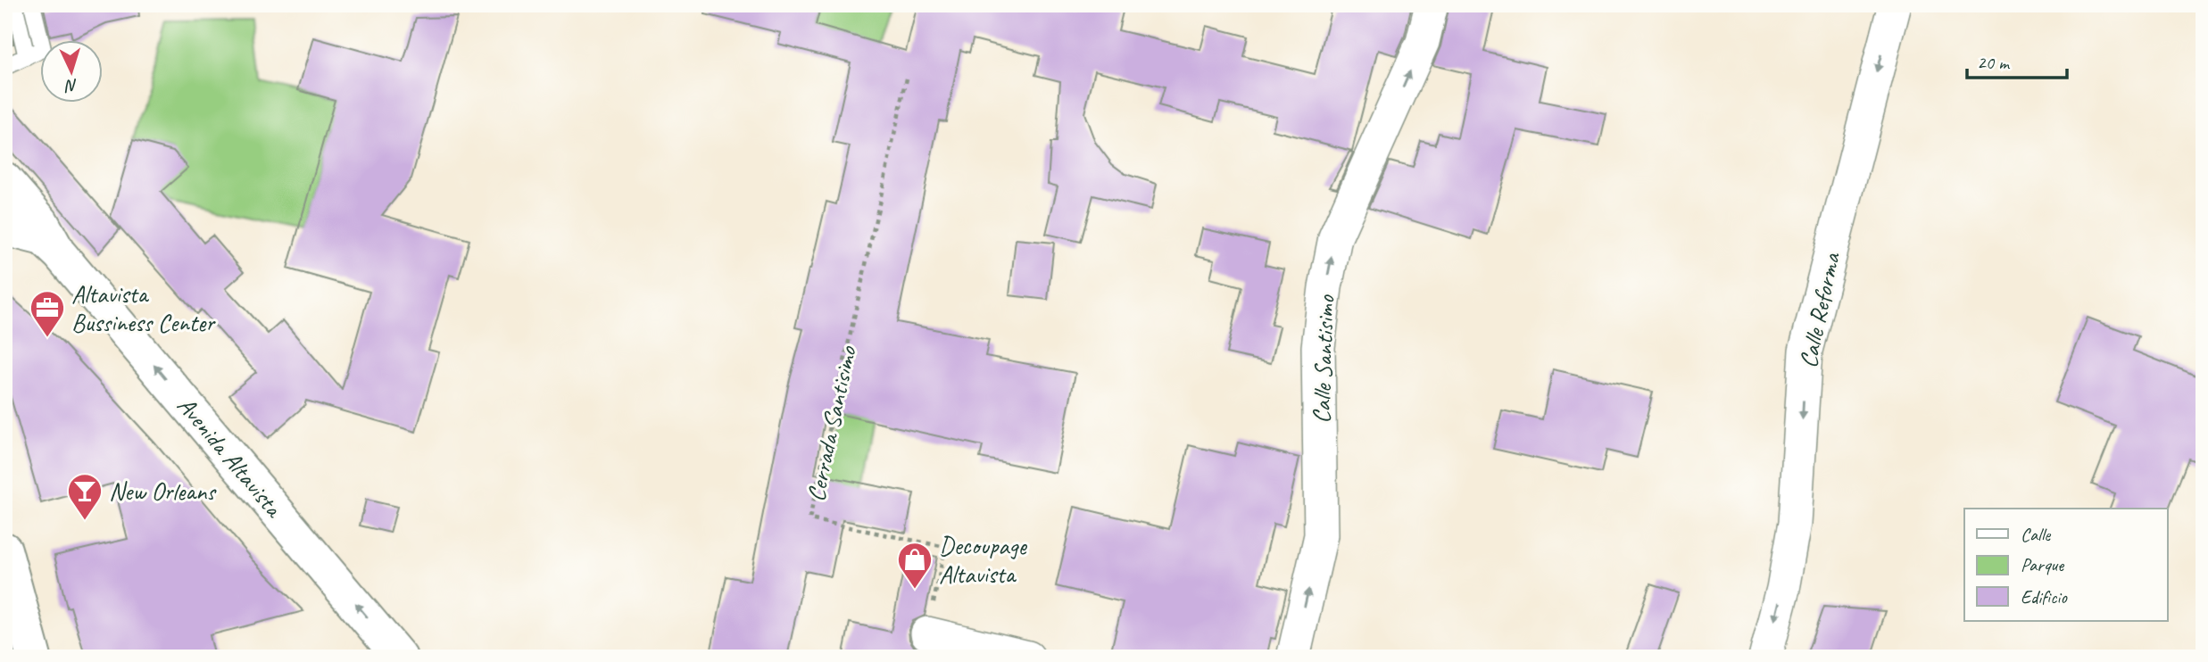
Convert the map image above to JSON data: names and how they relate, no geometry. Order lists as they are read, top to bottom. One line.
{"streets":{"street":["Calle Reforma","Calle Santisimo","Avenida Altavista"],"path":["Cerrada Santisimo"]},"one_way":["Calle Reforma","Calle Santisimo","Avenida Altavista"],"places":{"office":["Altavista Bussiness Center"],"bar":["New Orleans"],"shop":["Decoupage Altavista"]},"legend":["Calle","Parque","Edificio"],"scale_bar":"20 m","north":"bottom"}
